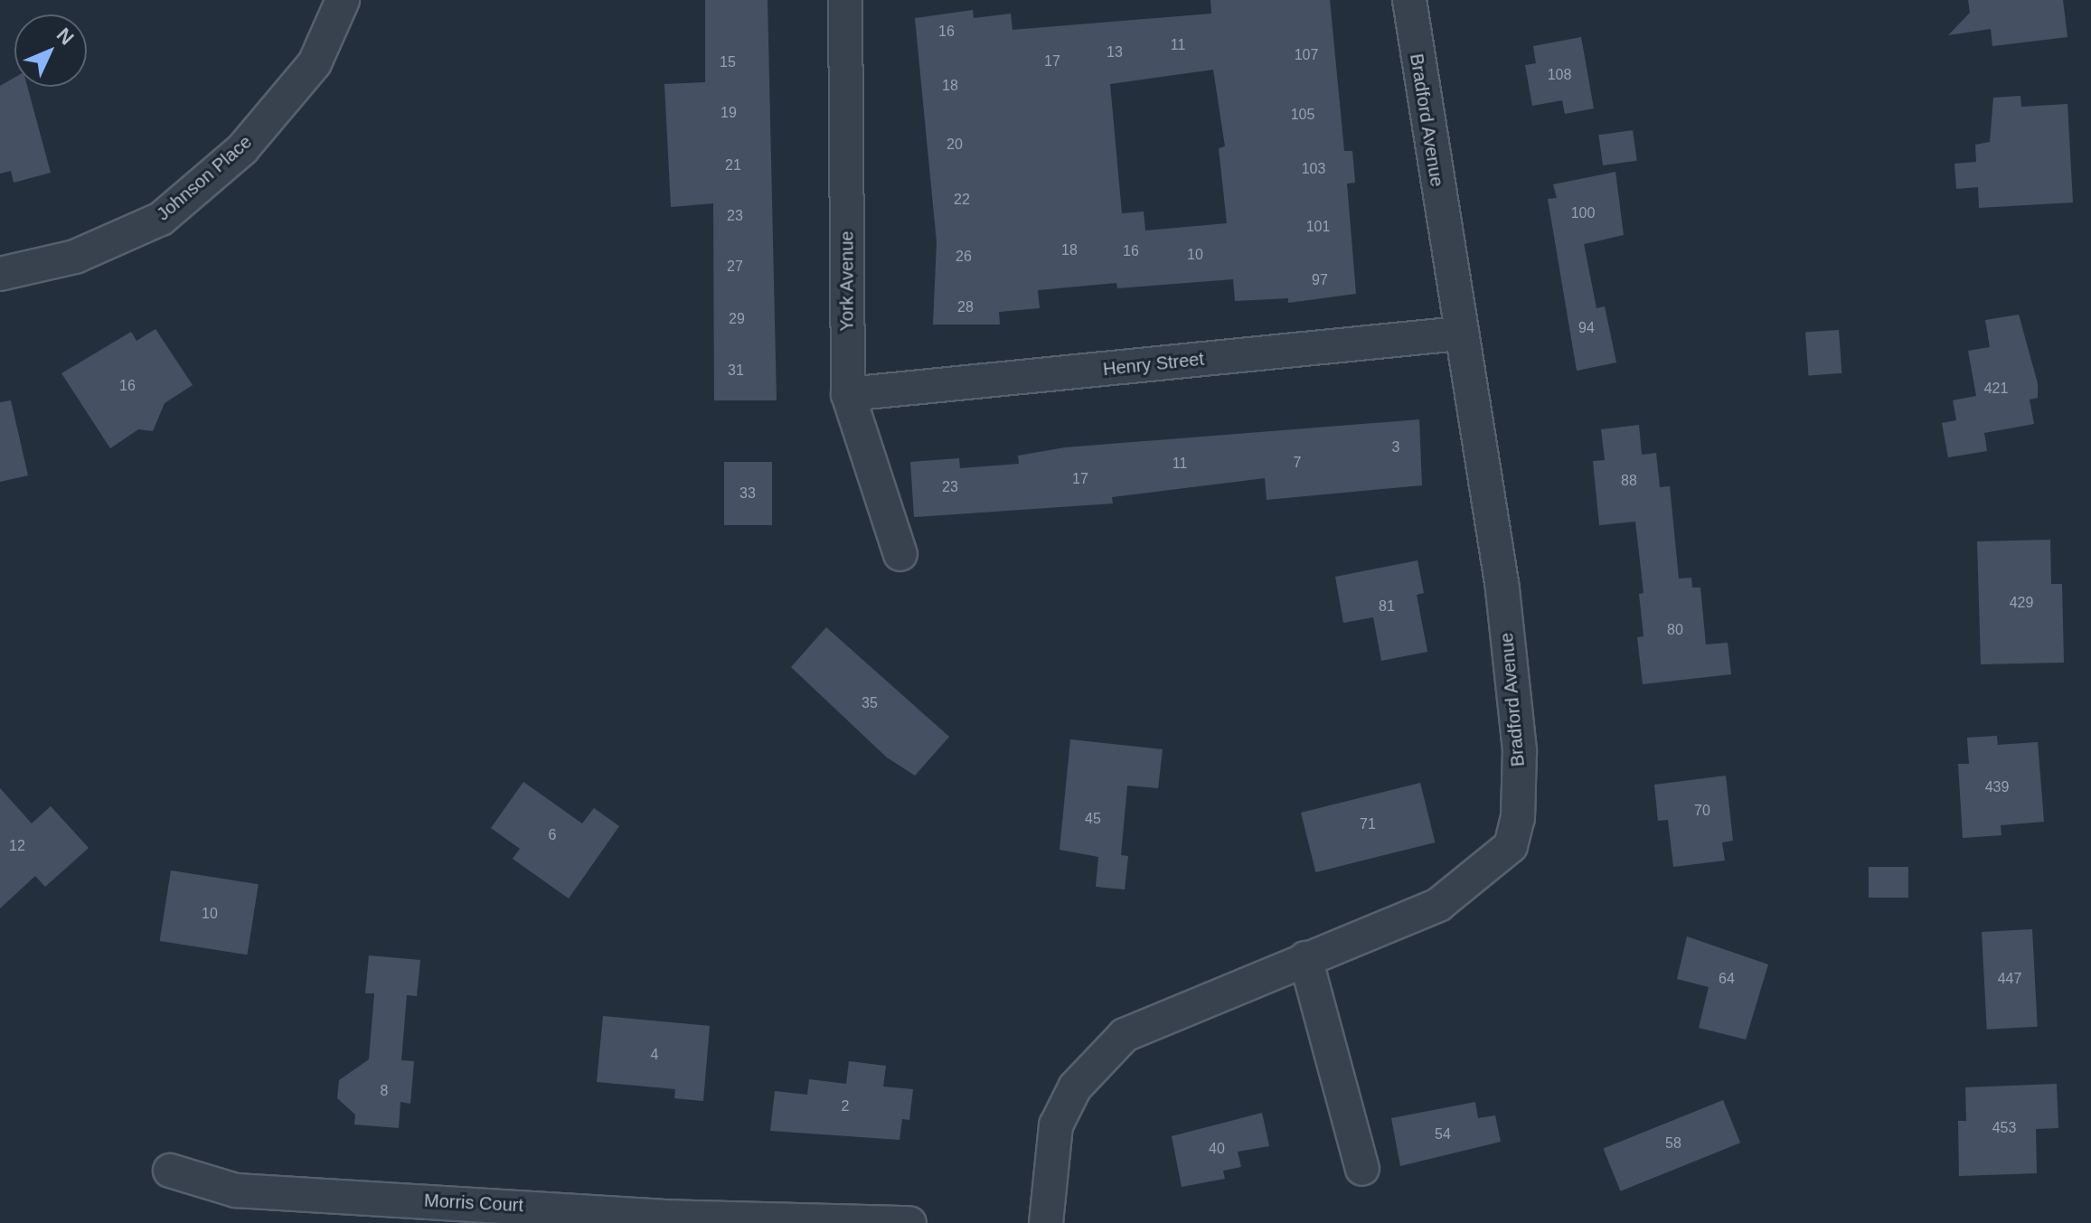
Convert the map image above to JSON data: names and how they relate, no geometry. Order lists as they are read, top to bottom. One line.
{"streets":{"street":["Bradford Avenue","Johnson Place","York Avenue","Henry Street","Morris Court"]},"crossings":[["Bradford Avenue","Henry Street"],["York Avenue","Henry Street"]],"house_numbers":["16","11","13","107","17","15","108","18","19","105","20","21","103","22","100","23","101","18","16","10","26","27","97","28","29","94","31","16","421","3","7","11","17","88","23","33","429","81","80","35","439","70","45","71","6","12","10","64","447","4","8","2","453","54","58","40"],"north":"top right"}
